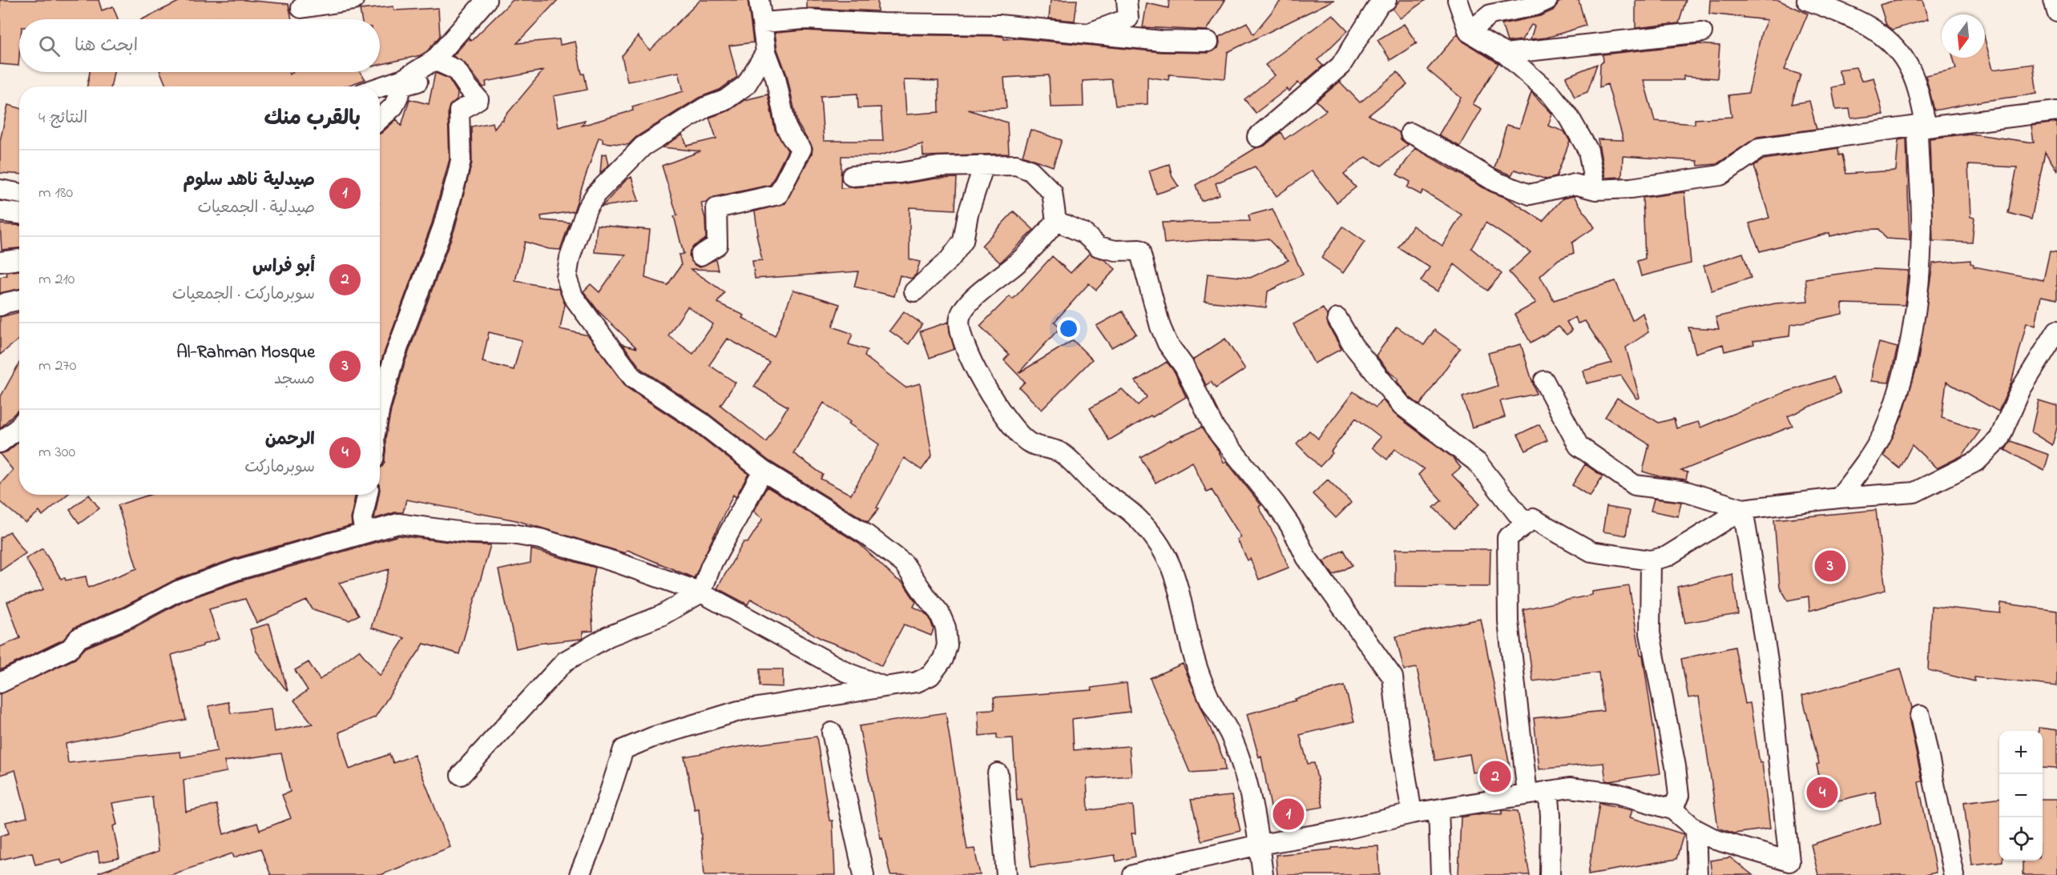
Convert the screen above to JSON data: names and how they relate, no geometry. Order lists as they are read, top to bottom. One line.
{"north":"bottom","page":{"search":"ابحث هنا","heading":["بالقرب منك","النتائج: 4"],"list":[{"mark":"1","name":"صيدلية ناهد سلوم","note":"صيدلية · الجمعيات","value":"180 m"},{"mark":"2","name":"أبو فراس","note":"سوبرماركت · الجمعيات","value":"210 m"},{"mark":"3","name":"Al-Rahman Mosque","note":"مسجد","value":"270 m"},{"mark":"4","name":"الرحمن","note":"سوبرماركت","value":"300 m"}],"pins":["3","2","4","1"],"map_buttons":["+","−"]}}
